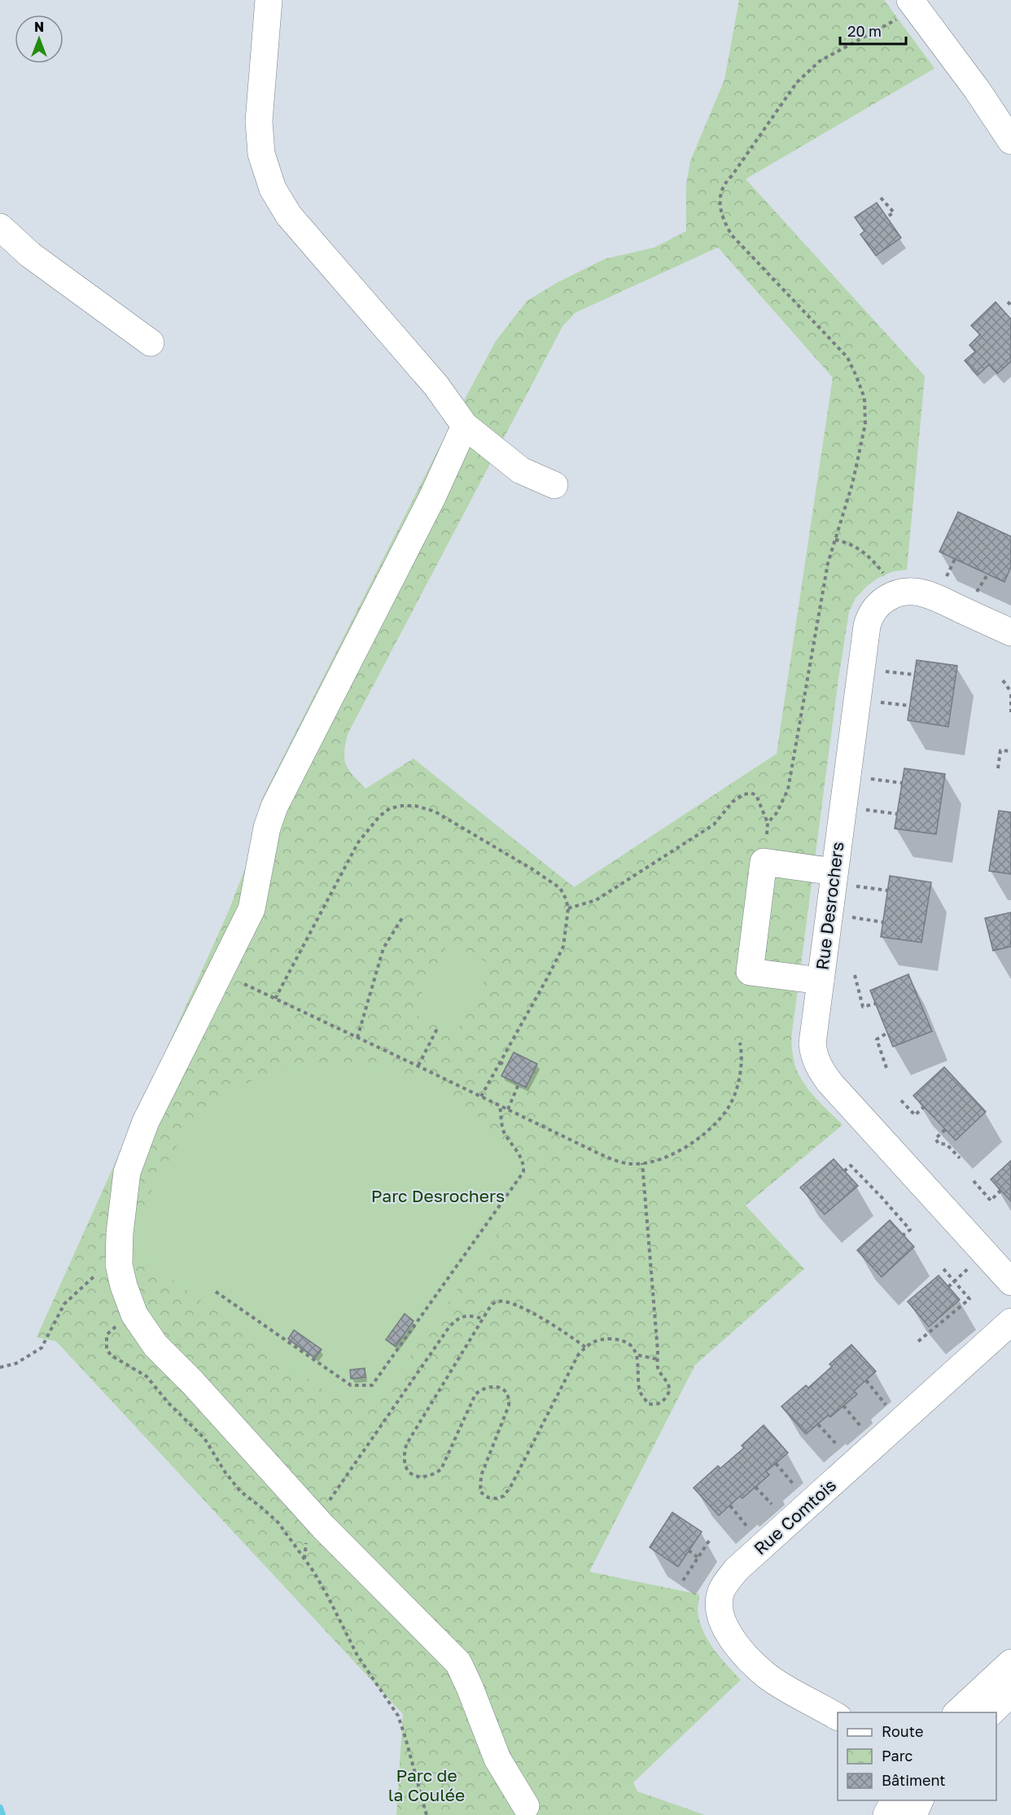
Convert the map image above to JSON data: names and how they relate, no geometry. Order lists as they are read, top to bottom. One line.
{"streets":{"street":["Rue Desrochers","Rue Comtois"]},"parks":["Parc Desrochers","Parc de la Coulée"],"legend":["Route","Parc","Bâtiment"],"scale_bar":"20 m","north":"top"}
